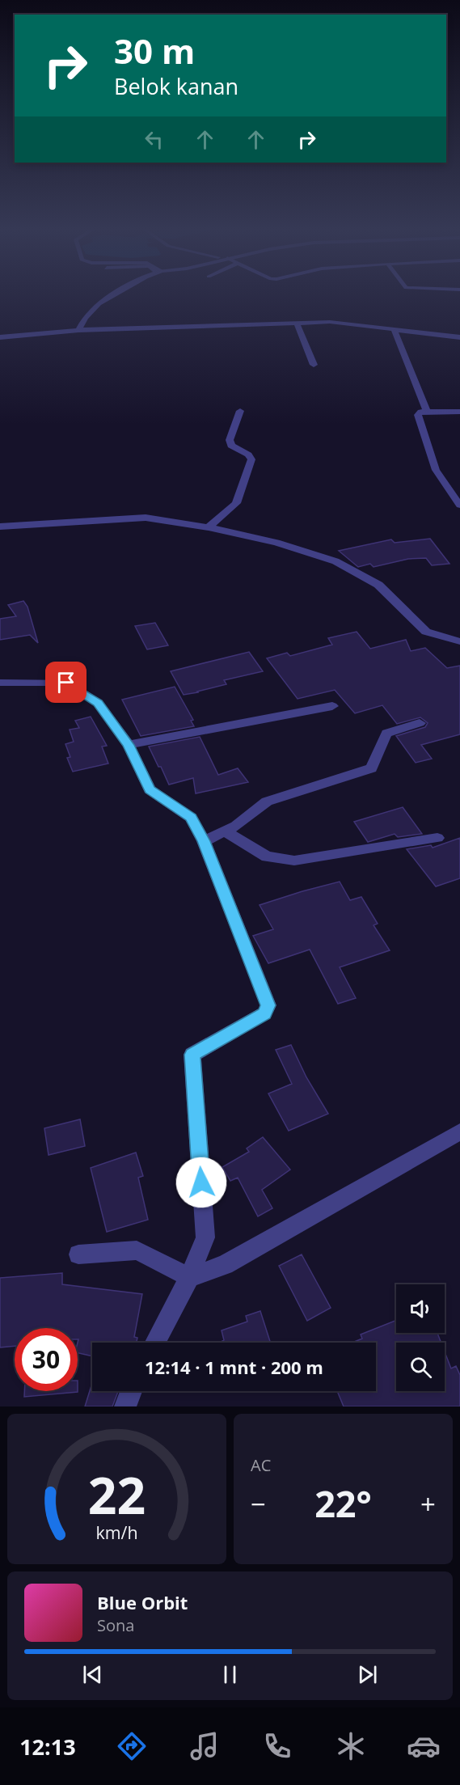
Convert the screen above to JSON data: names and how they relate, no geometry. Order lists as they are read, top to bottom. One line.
{"page":{"turn":["30 m","Belok kanan"],"limit":"30","trip":"12:14 · 1 mnt · 200 m","tile":"AC","heat":["−","22°","+"],"song":["Blue Orbit","Sona"],"tabs":"12:13","gauge":["22","km/h"]}}
